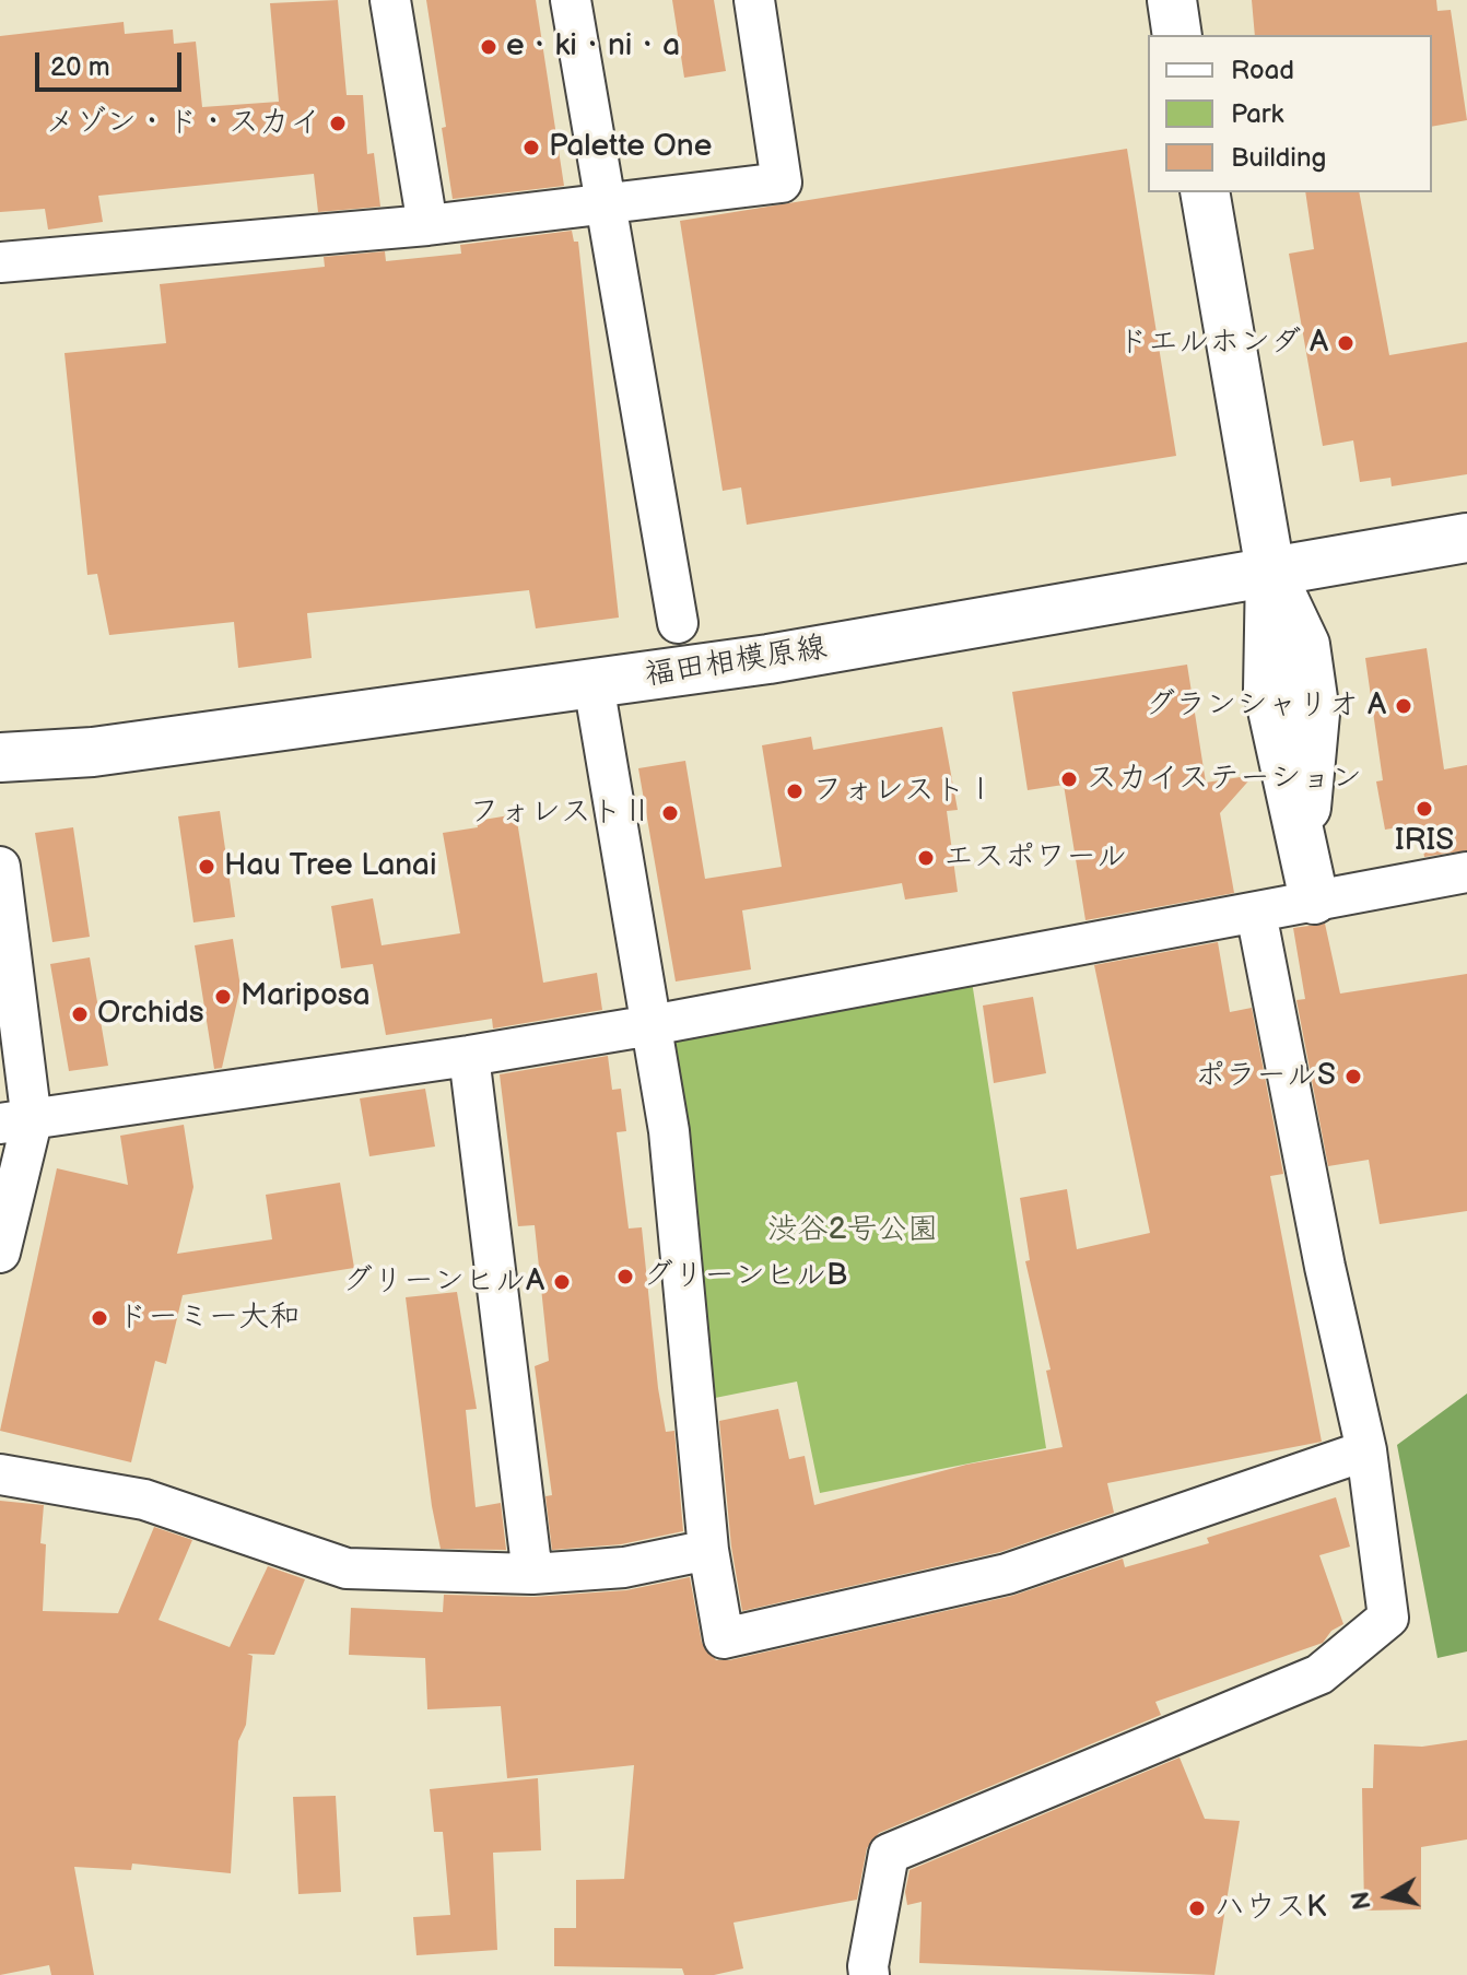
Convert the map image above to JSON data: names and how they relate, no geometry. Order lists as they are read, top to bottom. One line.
{"streets":{"street":["福田相模原線"]},"parks":["渋谷2号公園"],"places":["e・ki・ni・a","メゾン・ド・スカイ","Palette One","ドエルホンダ A","グランシャリオ A","スカイステーション","フォレストⅠ","IRIS","フォレストⅡ","エスポワール","Hau Tree Lanai","Mariposa","Orchids","ポラールS","グリーンヒルB","グリーンヒルA","ドーミー大和","ハウスK"],"legend":["Road","Park","Building"],"scale_bar":"20 m","north":"left"}
